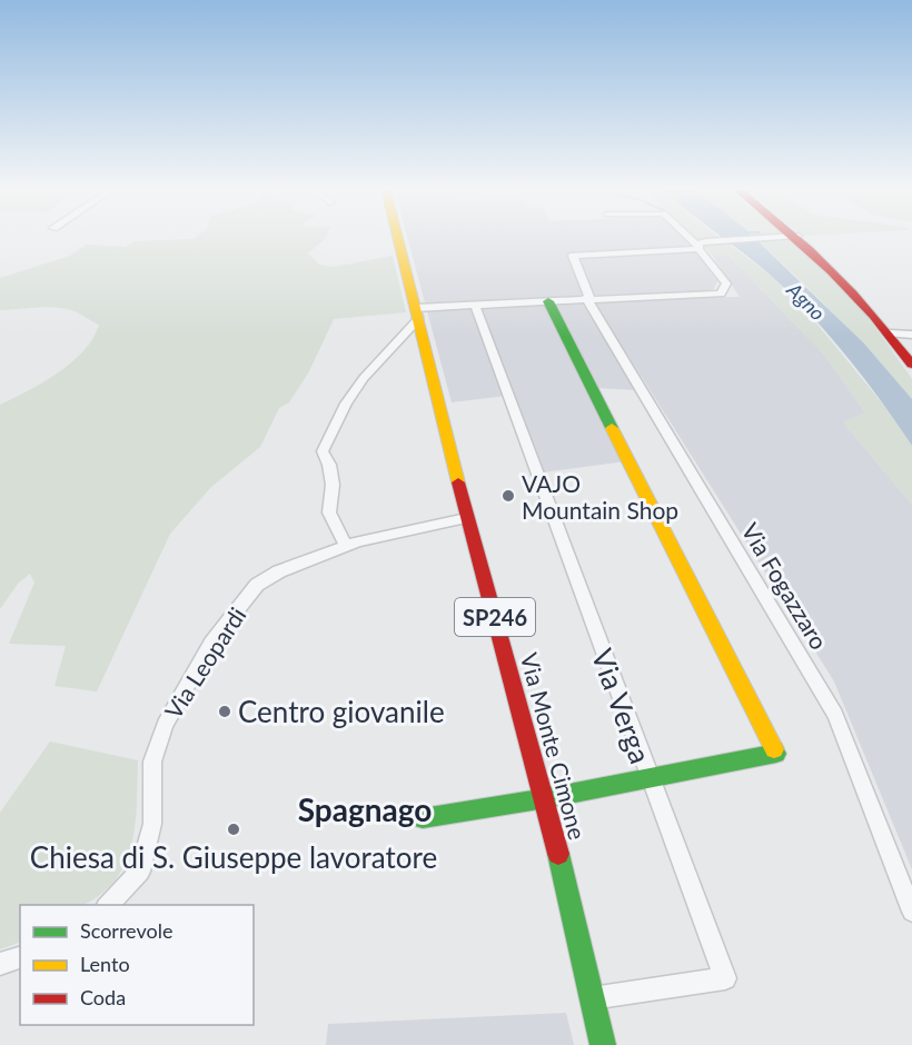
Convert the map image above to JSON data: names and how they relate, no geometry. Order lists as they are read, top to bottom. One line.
{"streets":{"main road":["SP246","Via Monte Cimone"],"street":["Via Fogazzaro","Via Leopardi","Via Verga"]},"crossings":[["Via Leopardi","Via Monte Cimone"],["Via Verga","Via Monte Cimone"]],"districts":["Spagnago"],"water":["Agno"],"places":["VAJO Mountain Shop","Centro giovanile","Chiesa di S. Giuseppe lavoratore"],"legend":["Scorrevole","Lento","Coda"]}
